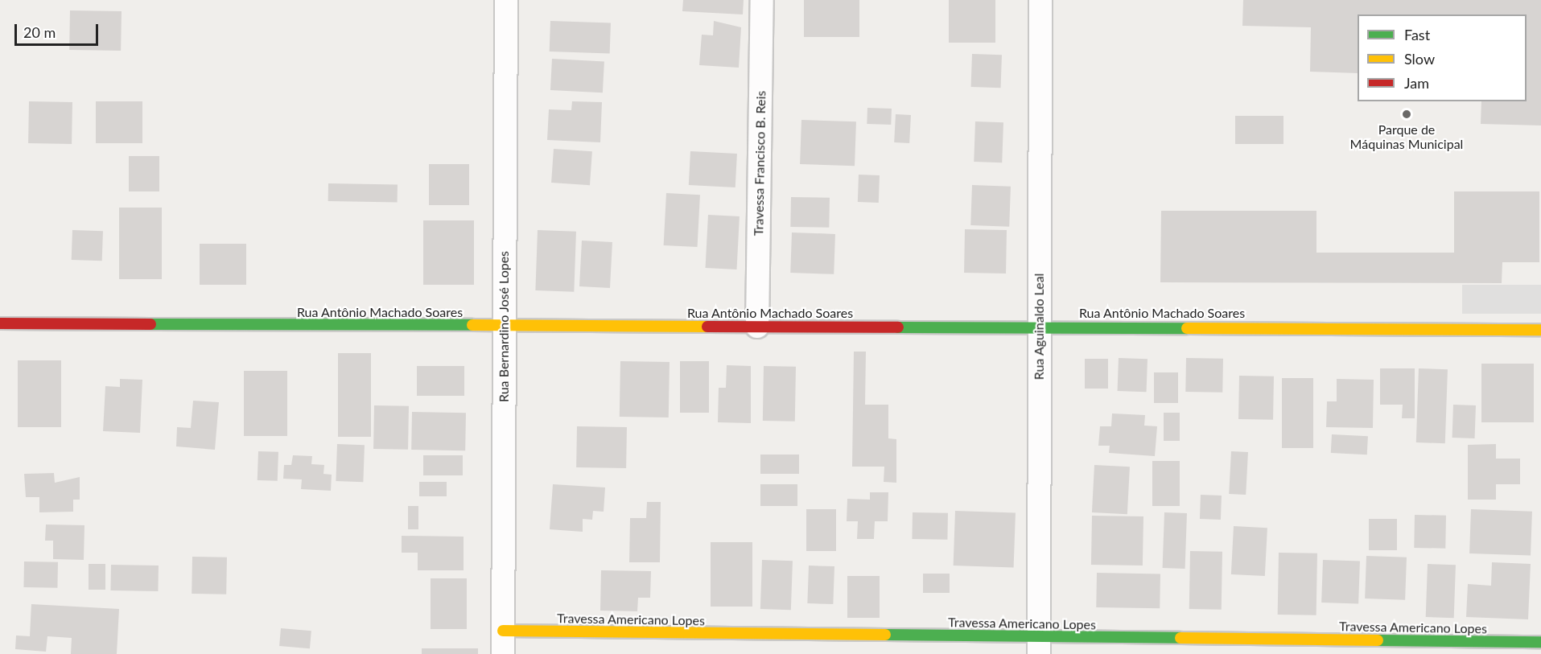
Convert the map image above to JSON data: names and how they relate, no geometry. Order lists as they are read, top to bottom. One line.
{"streets":{"street":["Travessa Francisco B. Reis","Rua Antônio Machado Soares","Rua Bernardino José Lopes","Rua Aguinaldo Leal","Travessa Americano Lopes"]},"crossings":[["Travessa Francisco B. Reis","Rua Antônio Machado Soares"],["Rua Antônio Machado Soares","Rua Bernardino José Lopes"],["Rua Antônio Machado Soares","Rua Aguinaldo Leal"],["Rua Bernardino José Lopes","Travessa Americano Lopes"],["Rua Aguinaldo Leal","Travessa Americano Lopes"]],"places":["Parque de Máquinas Municipal"],"legend":["Fast","Slow","Jam"],"scale_bar":"20 m"}
